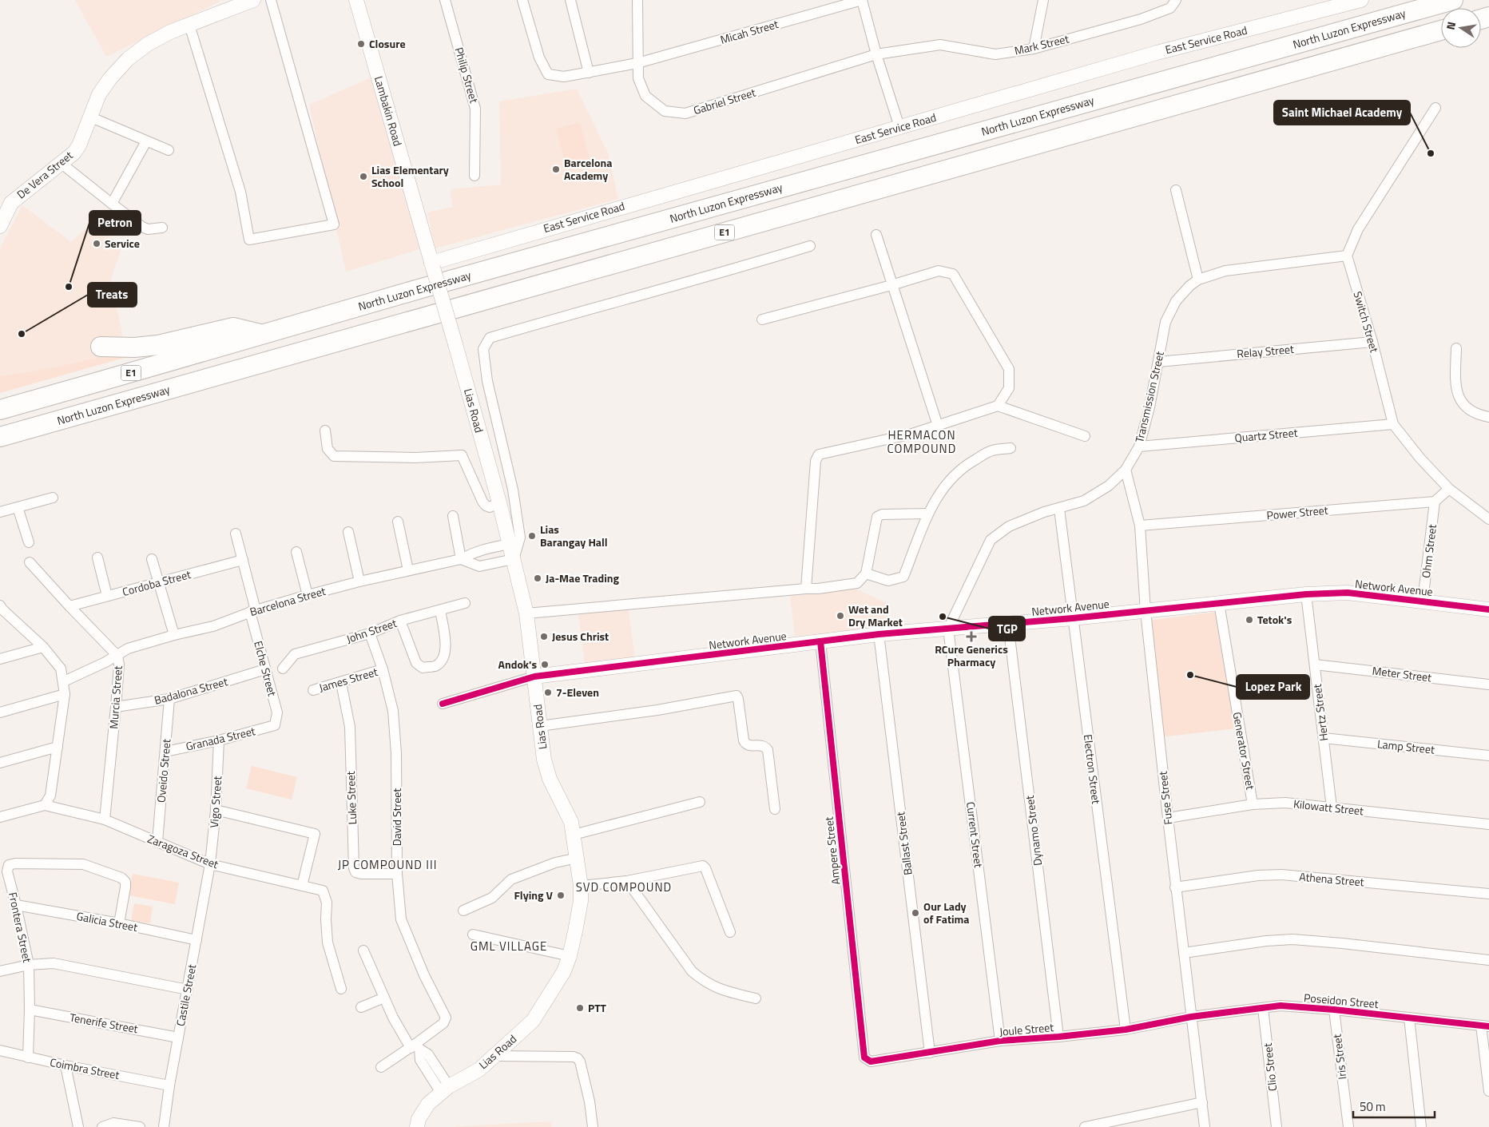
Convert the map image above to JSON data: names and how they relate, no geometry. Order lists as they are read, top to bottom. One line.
{"streets":{"highway":["North Luzon Expressway","E1"],"main road":["East Service Road","Lambakin Road","De Vera Street","Lias Road","Network Avenue"],"street":["Micah Street","Mark Street","Philip Street","Gabriel Street","Switch Street","Relay Street","Transmission Street","Quartz Street","Power Street","Ohm Street","Cordoba Street","Barcelona Street","John Street","Elche Street","Meter Street","James Street","Badalona Street","Murcia Street","Hertz Street","Granada Street","Lamp Street","Generator Street","Electron Street","Oveido Street","Luke Street","Fuse Street","Vigo Street","Kilowatt Street","David Street","Dynamo Street","Current Street","Ballast Street","Ampere Street","Zaragoza Street","Athena Street","Galicia Street","Frontera Street","Castile Street","Poseidon Street","Tenerife Street","Joule Street","Iris Street","Clio Street","Coimbra Street"]},"crossings":[["Micah Street","Gabriel Street"],["East Service Road","Lambakin Road"],["East Service Road","Lias Road"],["Mark Street","Gabriel Street"],["Lambakin Road","Lias Road"],["Switch Street","Relay Street"],["Switch Street","Transmission Street"],["Switch Street","Quartz Street"],["Relay Street","Transmission Street"],["Transmission Street","Quartz Street"],["Transmission Street","Network Avenue"],["Transmission Street","Electron Street"],["Transmission Street","Fuse Street"],["Transmission Street","Current Street"],["Lias Road","Network Avenue"],["Lias Road","Barcelona Street"],["Power Street","Ohm Street"],["Power Street","Fuse Street"],["Ohm Street","Network Avenue"],["Cordoba Street","Elche Street"],["Cordoba Street","Murcia Street"],["Network Avenue","Hertz Street"],["Network Avenue","Generator Street"],["Network Avenue","Electron Street"],["Network Avenue","Fuse Street"],["Network Avenue","Dynamo Street"],["Network Avenue","Current Street"],["Network Avenue","Ballast Street"],["Network Avenue","Ampere Street"],["Barcelona Street","Elche Street"],["Barcelona Street","Murcia Street"],["John Street","David Street"],["Elche Street","Badalona Street"],["Elche Street","Granada Street"],["Meter Street","Hertz Street"],["James Street","Luke Street"],["James Street","David Street"],["Badalona Street","Murcia Street"],["Badalona Street","Oveido Street"],["Murcia Street","Zaragoza Street"],["Hertz Street","Lamp Street"],["Hertz Street","Kilowatt Street"],["Granada Street","Oveido Street"],["Granada Street","Vigo Street"],["Generator Street","Kilowatt Street"],["Electron Street","Joule Street"],["Oveido Street","Zaragoza Street"],["Luke Street","David Street"],["Fuse Street","Kilowatt Street"],["Fuse Street","Athena Street"],["Fuse Street","Poseidon Street"],["Fuse Street","Joule Street"],["Vigo Street","Zaragoza Street"],["Vigo Street","Castile Street"],["Dynamo Street","Joule Street"],["Current Street","Joule Street"],["Ballast Street","Joule Street"],["Ampere Street","Joule Street"],["Zaragoza Street","Castile Street"],["Galicia Street","Frontera Street"],["Galicia Street","Castile Street"],["Frontera Street","Tenerife Street"],["Frontera Street","Coimbra Street"],["Castile Street","Tenerife Street"],["Castile Street","Coimbra Street"],["Poseidon Street","Joule Street"],["Poseidon Street","Iris Street"],["Poseidon Street","Clio Street"]],"districts":["HERMACON COMPOUND","JP COMPOUND III","SVD COMPOUND","GML VILLAGE"],"places":{"other":["Closure","Saint Michael Academy","Barcelona Academy","Lias Elementary School","Service","Petron","Treats","Lias Barangay Hall","Ja-Mae Trading","Wet and Dry Market","TGP","Tetok's","Jesus Christ","Andok's","Lopez Park","7-Eleven","Flying V","Our Lady of Fatima","PTT"],"health":["RCure Generics Pharmacy"]},"scale_bar":"50 m","north":"left"}
